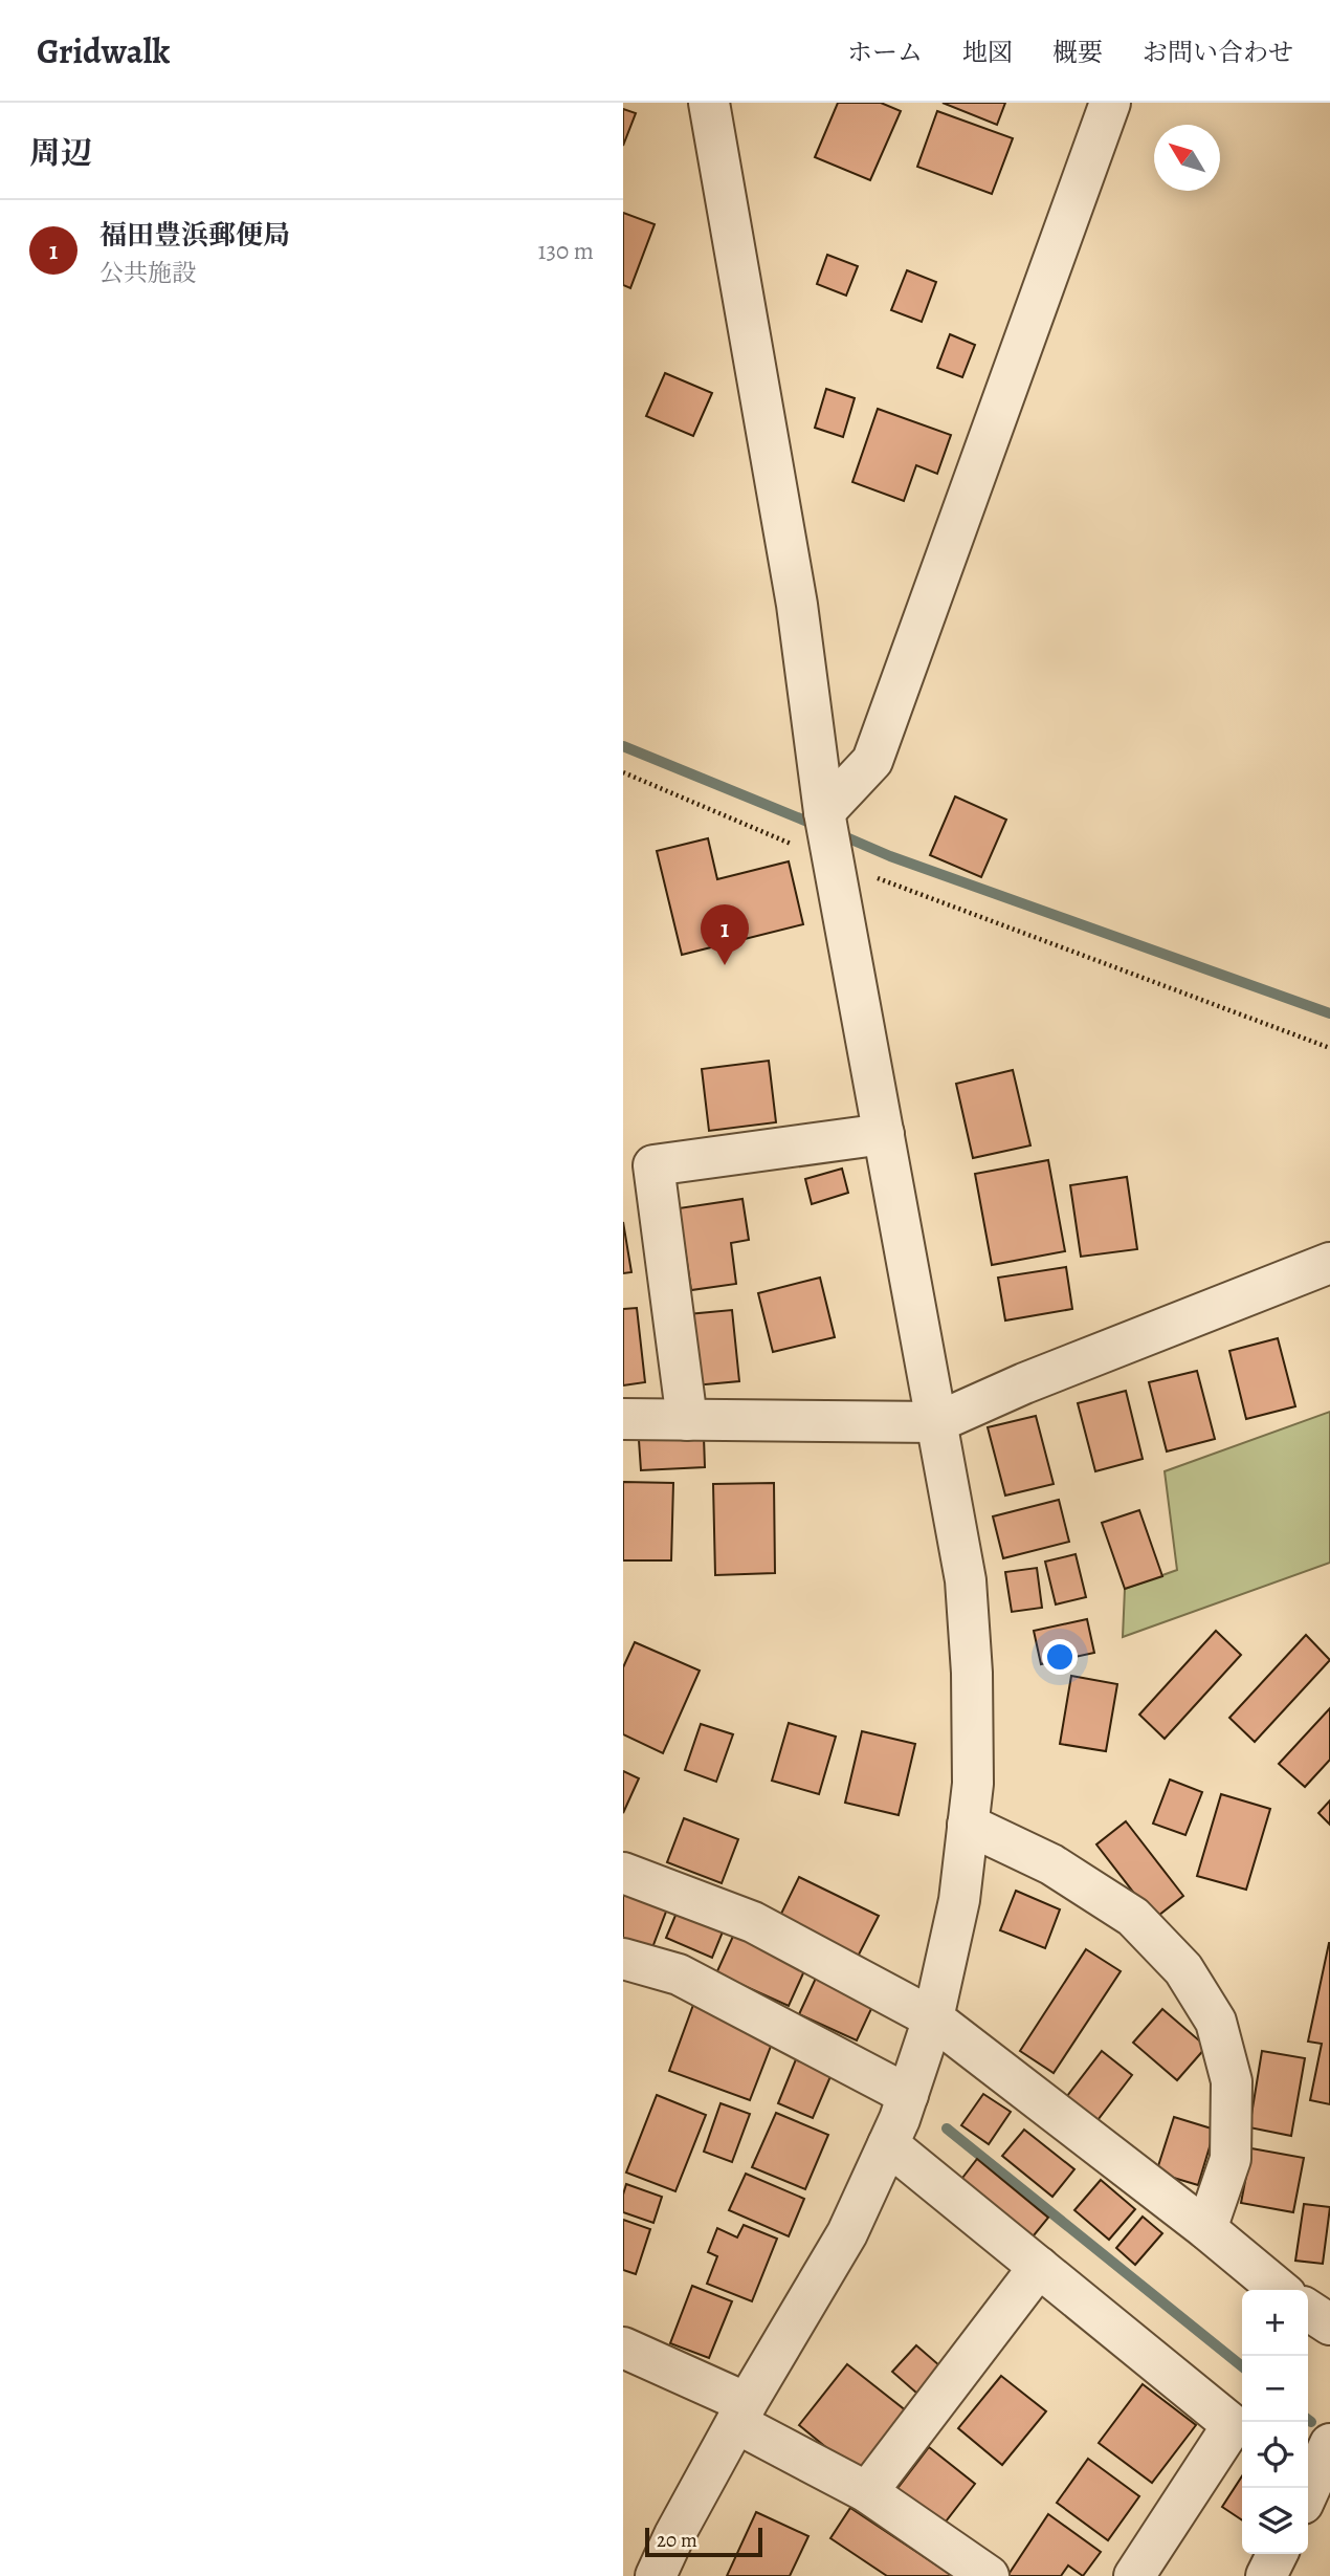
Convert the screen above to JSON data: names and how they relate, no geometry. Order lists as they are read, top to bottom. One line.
{"scale_bar":"20 m","north":"top left","page":{"header":"Gridwalk","nav":["ホーム","地図","概要","お問い合わせ"],"heading":"周辺","list":[{"mark":"1","name":"福田豊浜郵便局","note":"公共施設","value":"130 m"}],"pins":"1","map_buttons":["+","−"],"scale":"20 m"}}
